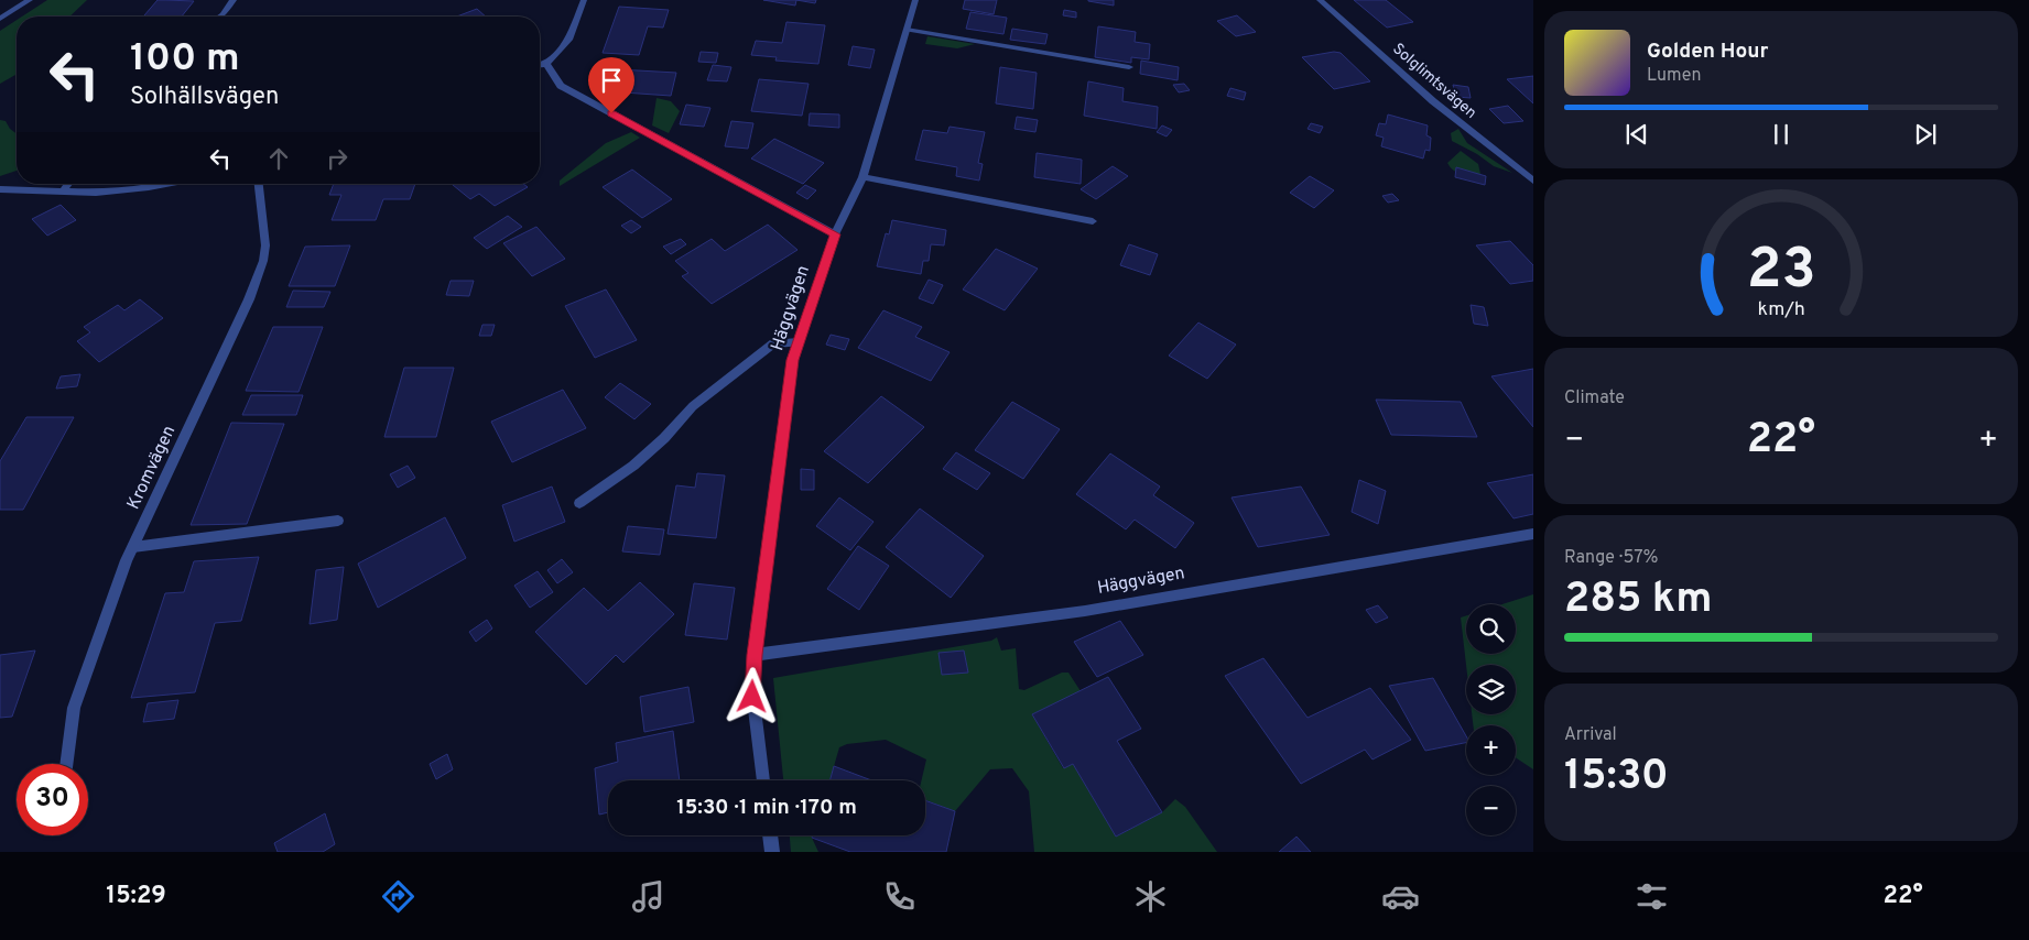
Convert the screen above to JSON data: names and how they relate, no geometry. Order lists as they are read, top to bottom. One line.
{"streets":{"street":["Solglimtsvägen","Häggvägen","Kromvägen"]},"page":{"turn":["100 m","Solhällsvägen"],"song":["Golden Hour","Lumen"],"tile":["Climate",["Range · 57%","285 km"],["Arrival","15:30"]],"heat":["−","22°","+"],"map_buttons":["+","−"],"limit":"30","trip":"15:30 · 1 min · 170 m","tabs":["15:29","22°"],"gauge":["23","km/h"]}}
